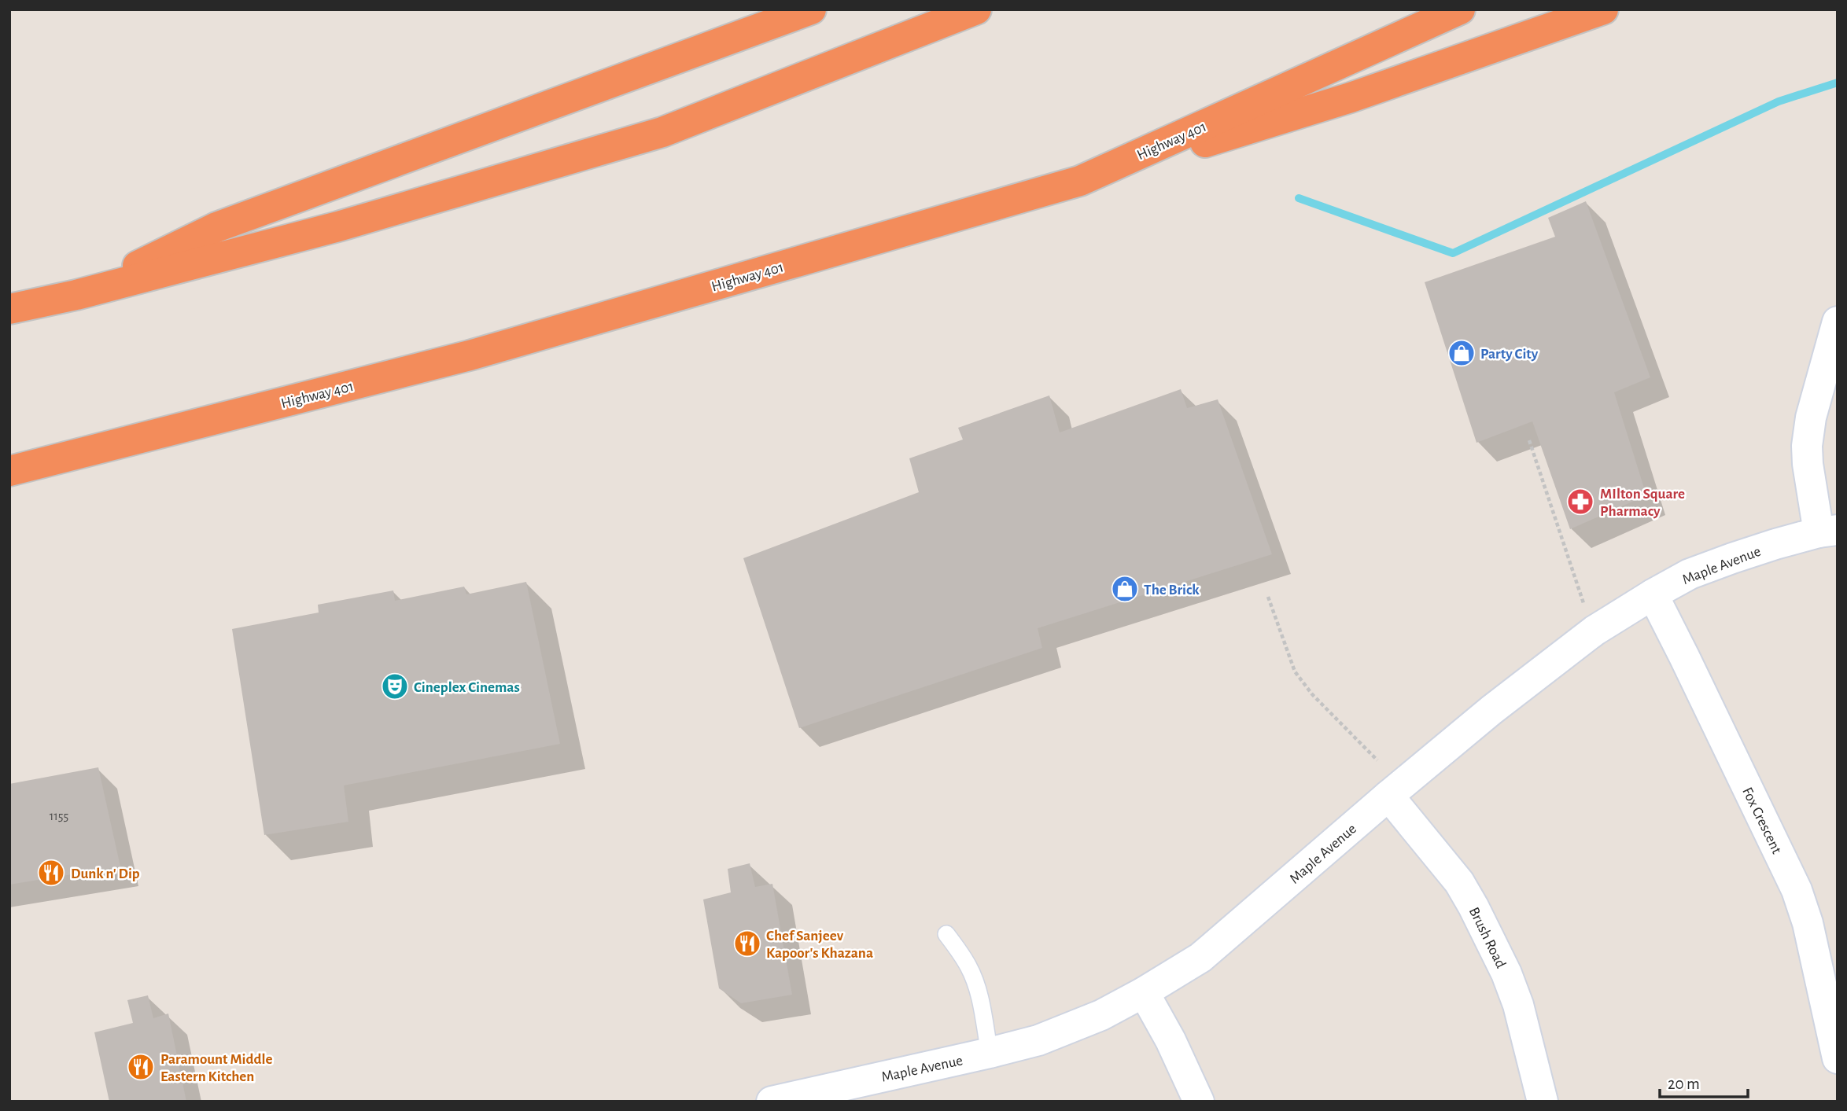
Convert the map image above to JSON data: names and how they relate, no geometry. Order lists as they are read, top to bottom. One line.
{"streets":{"highway":["Highway 401"],"street":["Maple Avenue","Fox Crescent","Brush Road"]},"crossings":[["Maple Avenue","Fox Crescent"],["Maple Avenue","Brush Road"]],"places":{"shop":["Party City","The Brick"],"pharmacy":["MIlton Square Pharmacy"],"theatre":["Cineplex Cinemas"],"restaurant":["Dunk n' Dip","Chef Sanjeev Kapoor's Khazana","Paramount Middle Eastern Kitchen"]},"house_numbers":["1155"],"scale_bar":"20 m"}
